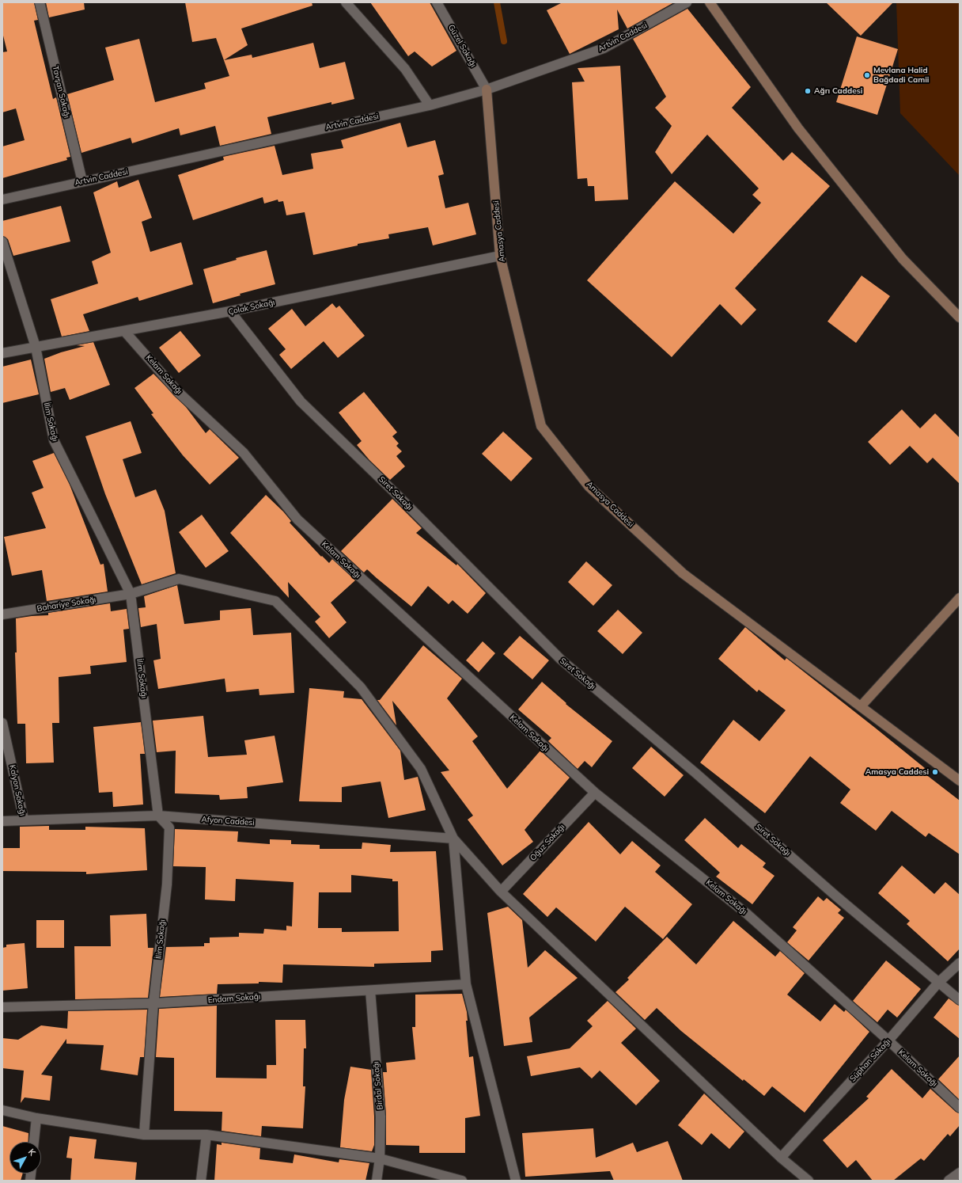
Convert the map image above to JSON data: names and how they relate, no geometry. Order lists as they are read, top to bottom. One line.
{"streets":{"street":["Artvin Caddesi","Güzel Sokağı","Tavşan Sokağı","Amasya Caddesi","Çolak Sokağı","Kelam Sokağı","İlim Sokağı","Siret Sokağı","Bahariye Sokağı","Kalyon Sokağı","Afyon Caddesi","Oğuz Sokağı","Endam Sokağı","Süphan Sokağı","Birdal Sokağı"]},"crossings":[["Artvin Caddesi","Güzel Sokağı"],["Artvin Caddesi","Tavşan Sokağı"],["Artvin Caddesi","Amasya Caddesi"],["Güzel Sokağı","Amasya Caddesi"],["Amasya Caddesi","Çolak Sokağı"],["Çolak Sokağı","Kelam Sokağı"],["Çolak Sokağı","İlim Sokağı"],["Çolak Sokağı","Siret Sokağı"],["Kelam Sokağı","Oğuz Sokağı"],["Kelam Sokağı","Süphan Sokağı"],["İlim Sokağı","Bahariye Sokağı"],["İlim Sokağı","Afyon Caddesi"],["İlim Sokağı","Endam Sokağı"],["Siret Sokağı","Süphan Sokağı"],["Bahariye Sokağı","Afyon Caddesi"],["Kalyon Sokağı","Afyon Caddesi"],["Endam Sokağı","Birdal Sokağı"]],"places":["Mevlana Halid Bağdadi Camii","Ağrı Caddesi","Amasya Caddesi"],"north":"top right"}
